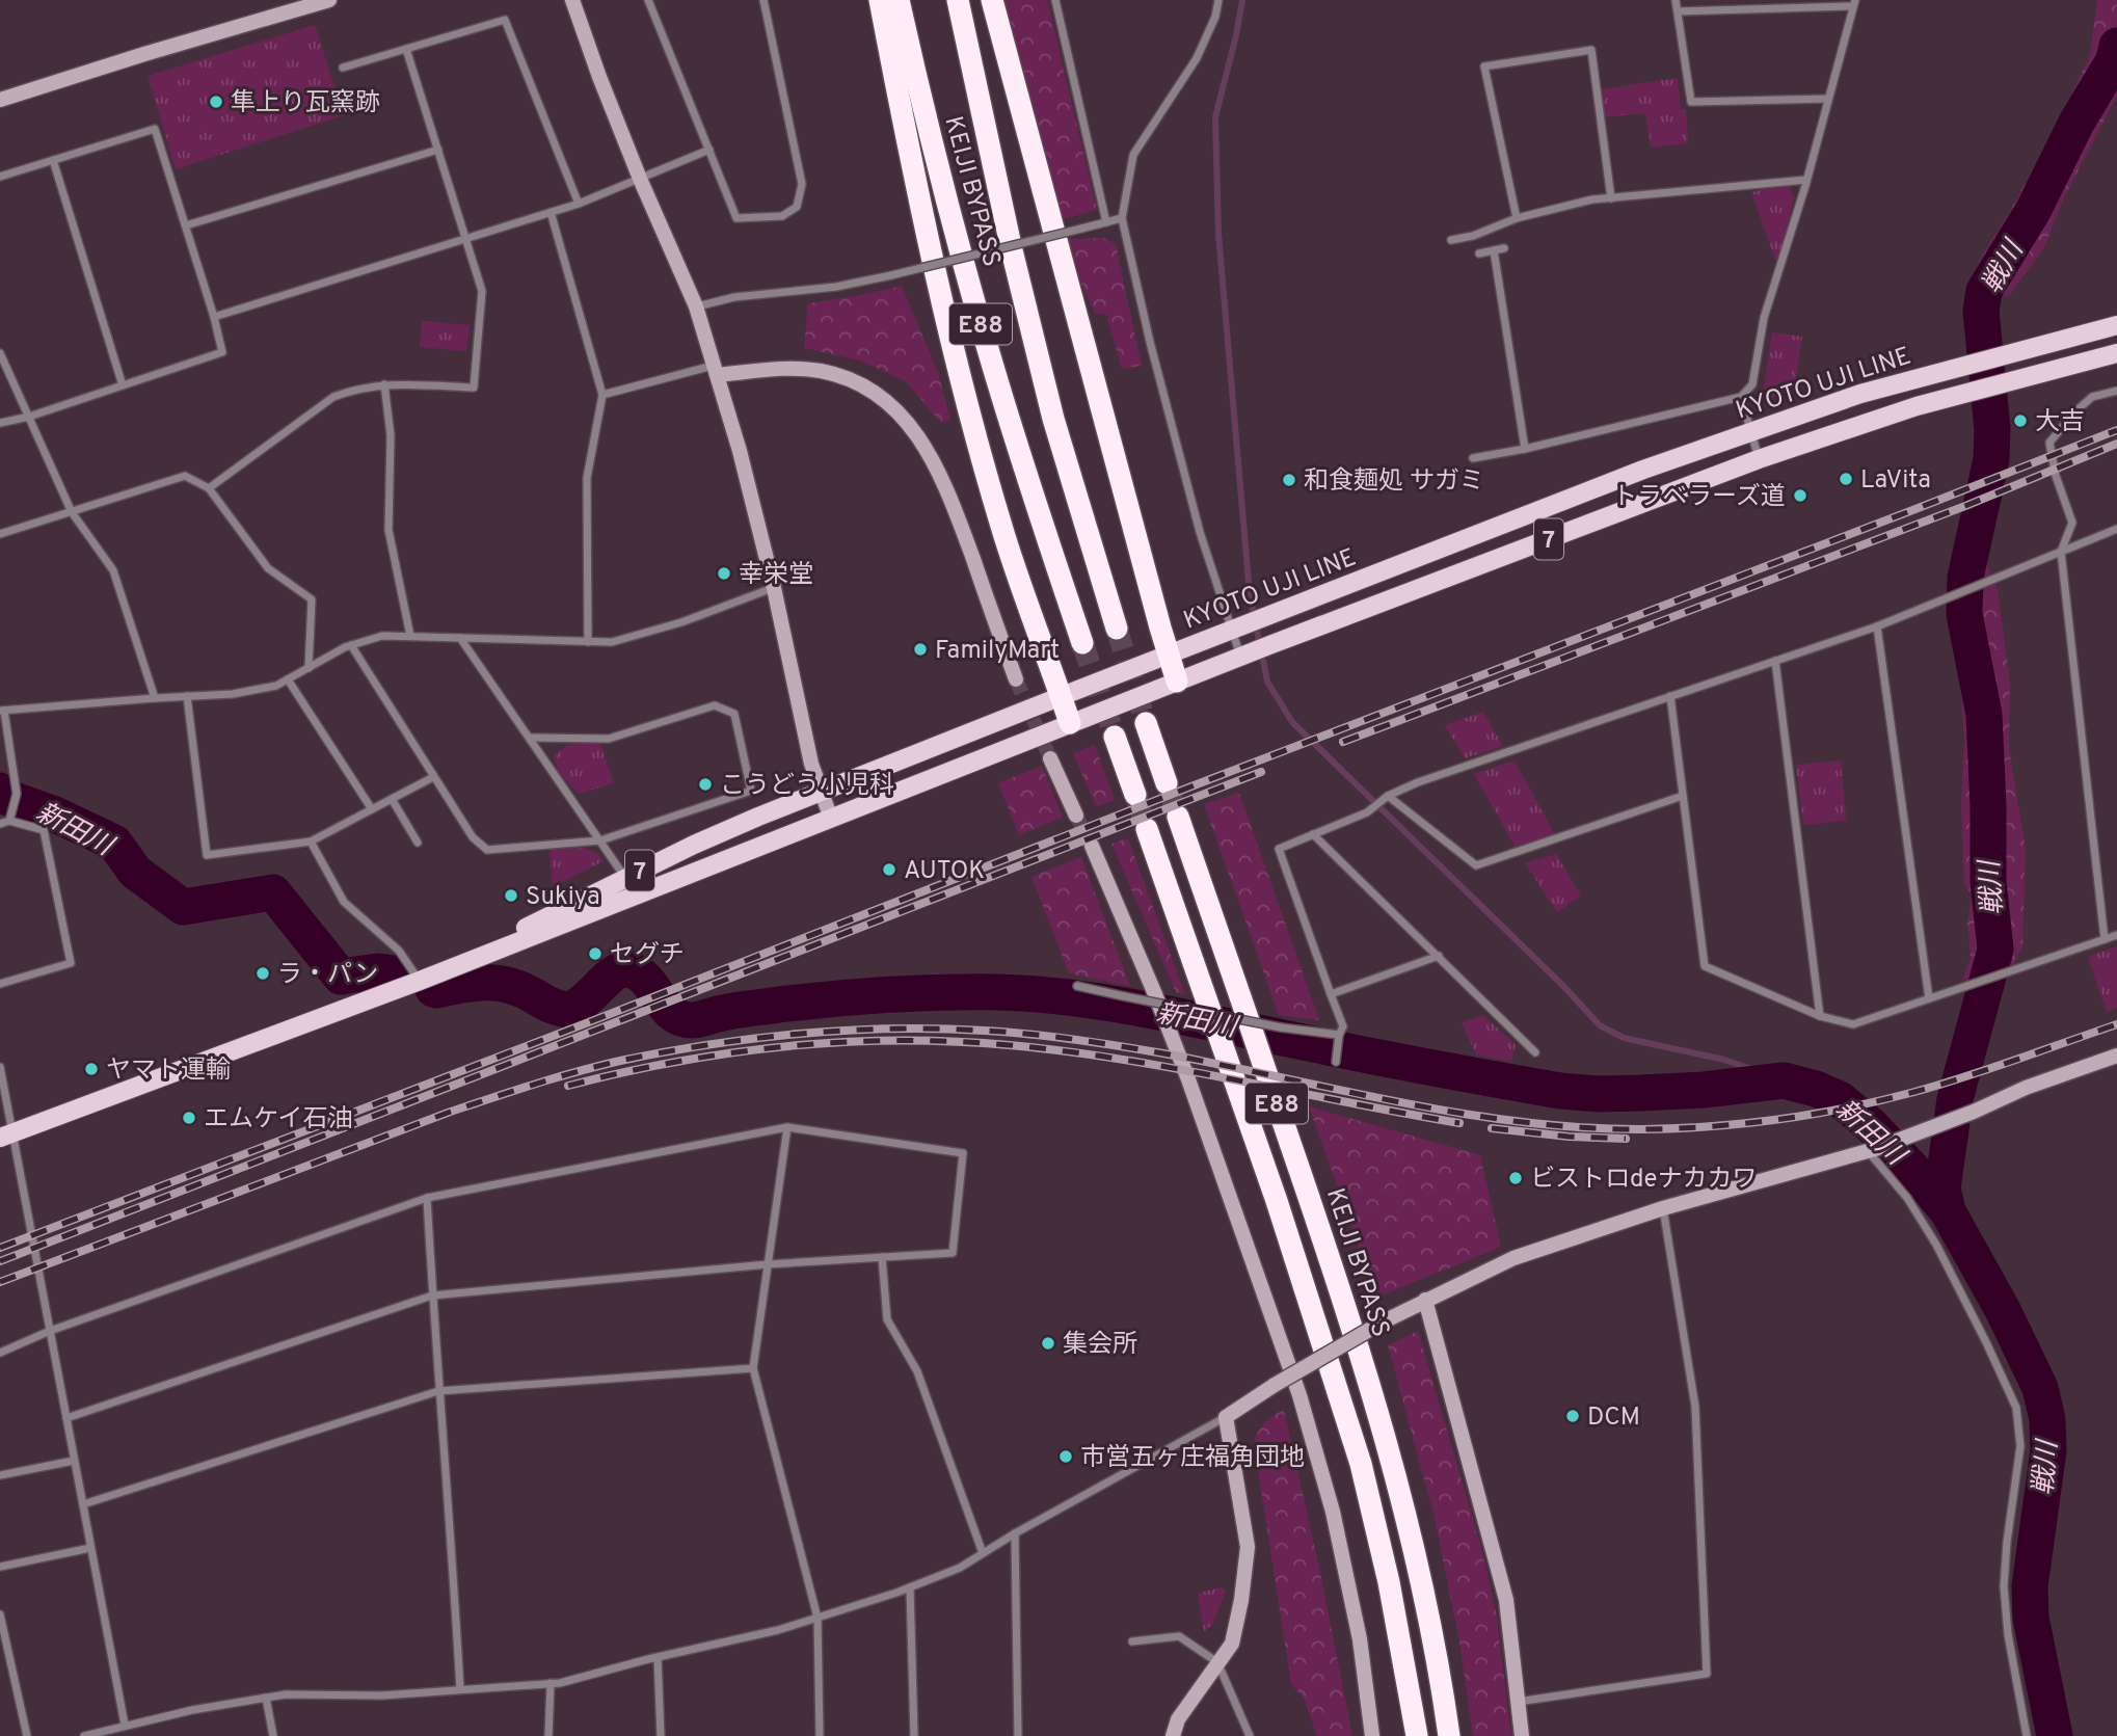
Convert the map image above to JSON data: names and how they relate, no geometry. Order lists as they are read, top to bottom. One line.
{"streets":{"highway":["KEIJI BYPASS","E88"],"main road":["KYOTO UJI LINE","7"]},"water":["戦川","新田川"],"places":["隼上り瓦窯跡","大吉","LaVita","和食麺処 サガミ","トラベラーズ道","幸栄堂","FamilyMart","こうどう小児科","AUTOK","Sukiya","セグチ","ラ・パン","ヤマト運輸","エムケイ石油","ビストロdeナカカワ","集会所","DCM","市営五ヶ庄福角団地"]}
